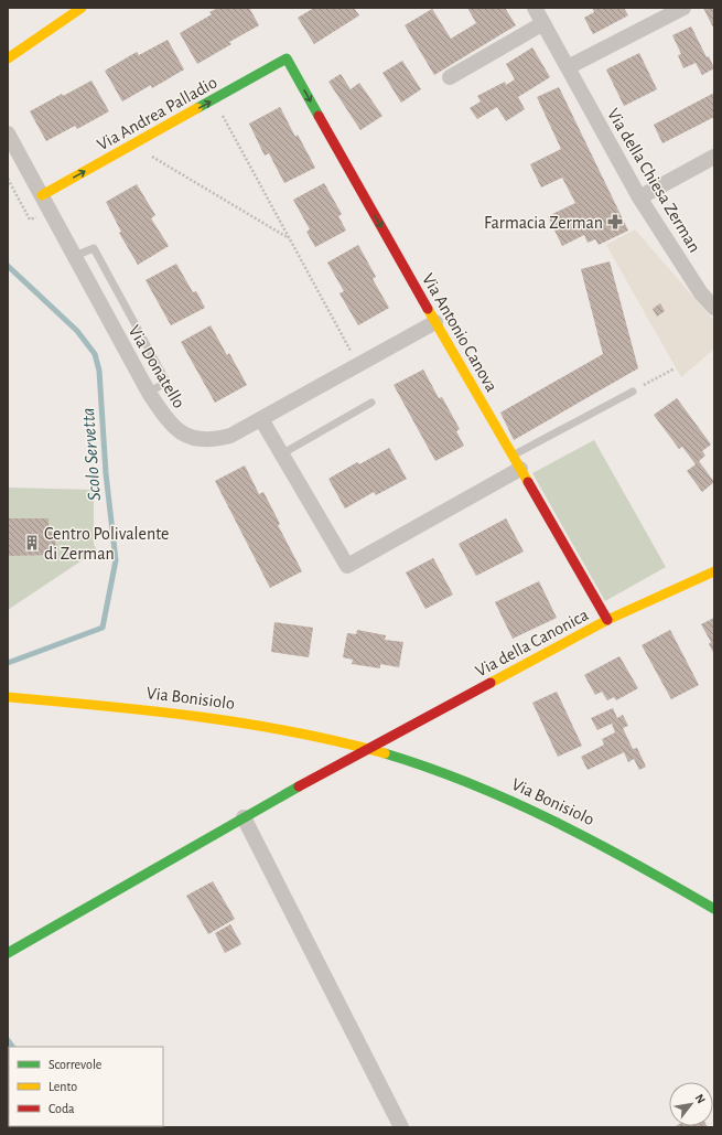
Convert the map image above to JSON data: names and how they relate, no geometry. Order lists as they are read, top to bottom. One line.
{"streets":{"street":["Via Andrea Palladio","Via della Chiesa Zerman","Via Antonio Canova","Via Donatello","Via della Canonica","Via Bonisiolo"]},"crossings":[["Via Andrea Palladio","Via Antonio Canova"],["Via Andrea Palladio","Via Donatello"],["Via Antonio Canova","Via Donatello"],["Via Antonio Canova","Via della Canonica"],["Via della Canonica","Via Bonisiolo"]],"one_way":["Via Andrea Palladio","Via Antonio Canova"],"water":["Scolo Servetta"],"places":{"pharmacy":["Farmacia Zerman"],"building":["Centro Polivalente di Zerman"]},"legend":["Scorrevole","Lento","Coda"],"north":"top right"}
